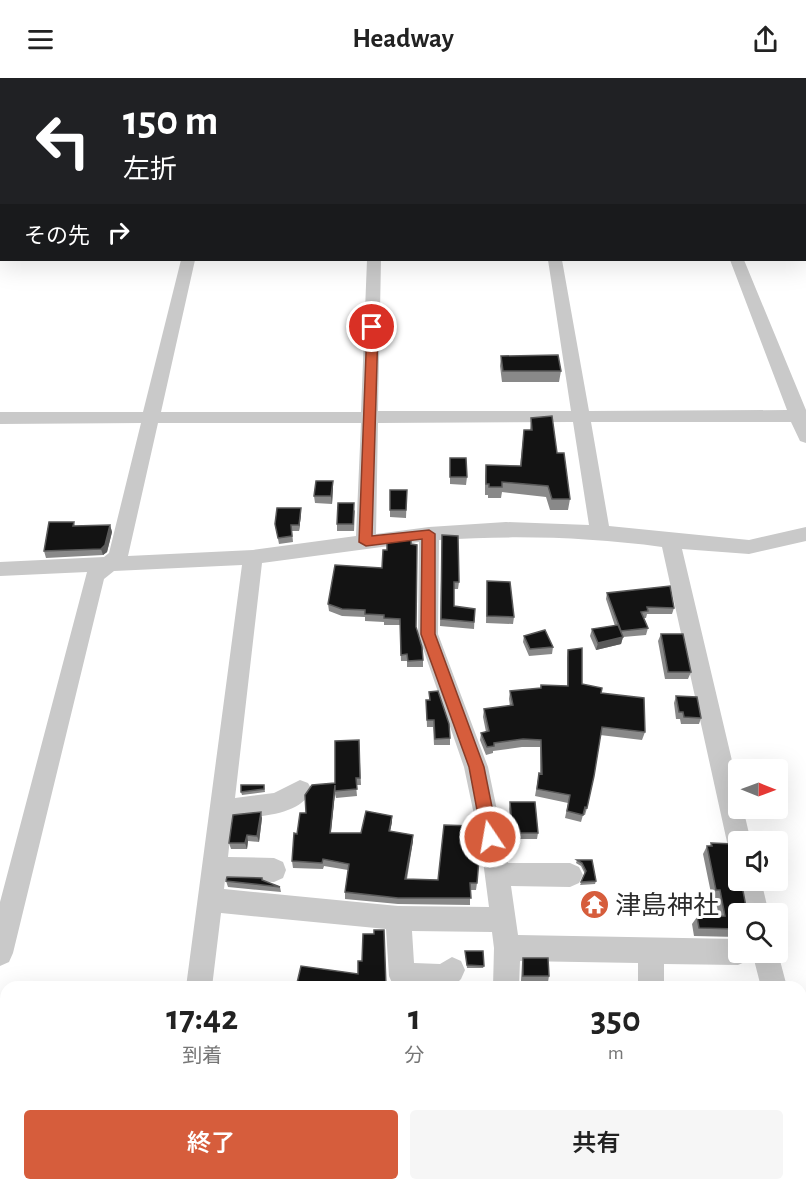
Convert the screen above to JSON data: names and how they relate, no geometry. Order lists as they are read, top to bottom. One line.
{"places":{"temple":["津島神社"]},"north":"right","page":{"header":"Headway","turn":["150 m","左折"],"then":"その先","eta":["17:42","到着","1","分","350","m"],"buttons":["終了","共有"]}}
